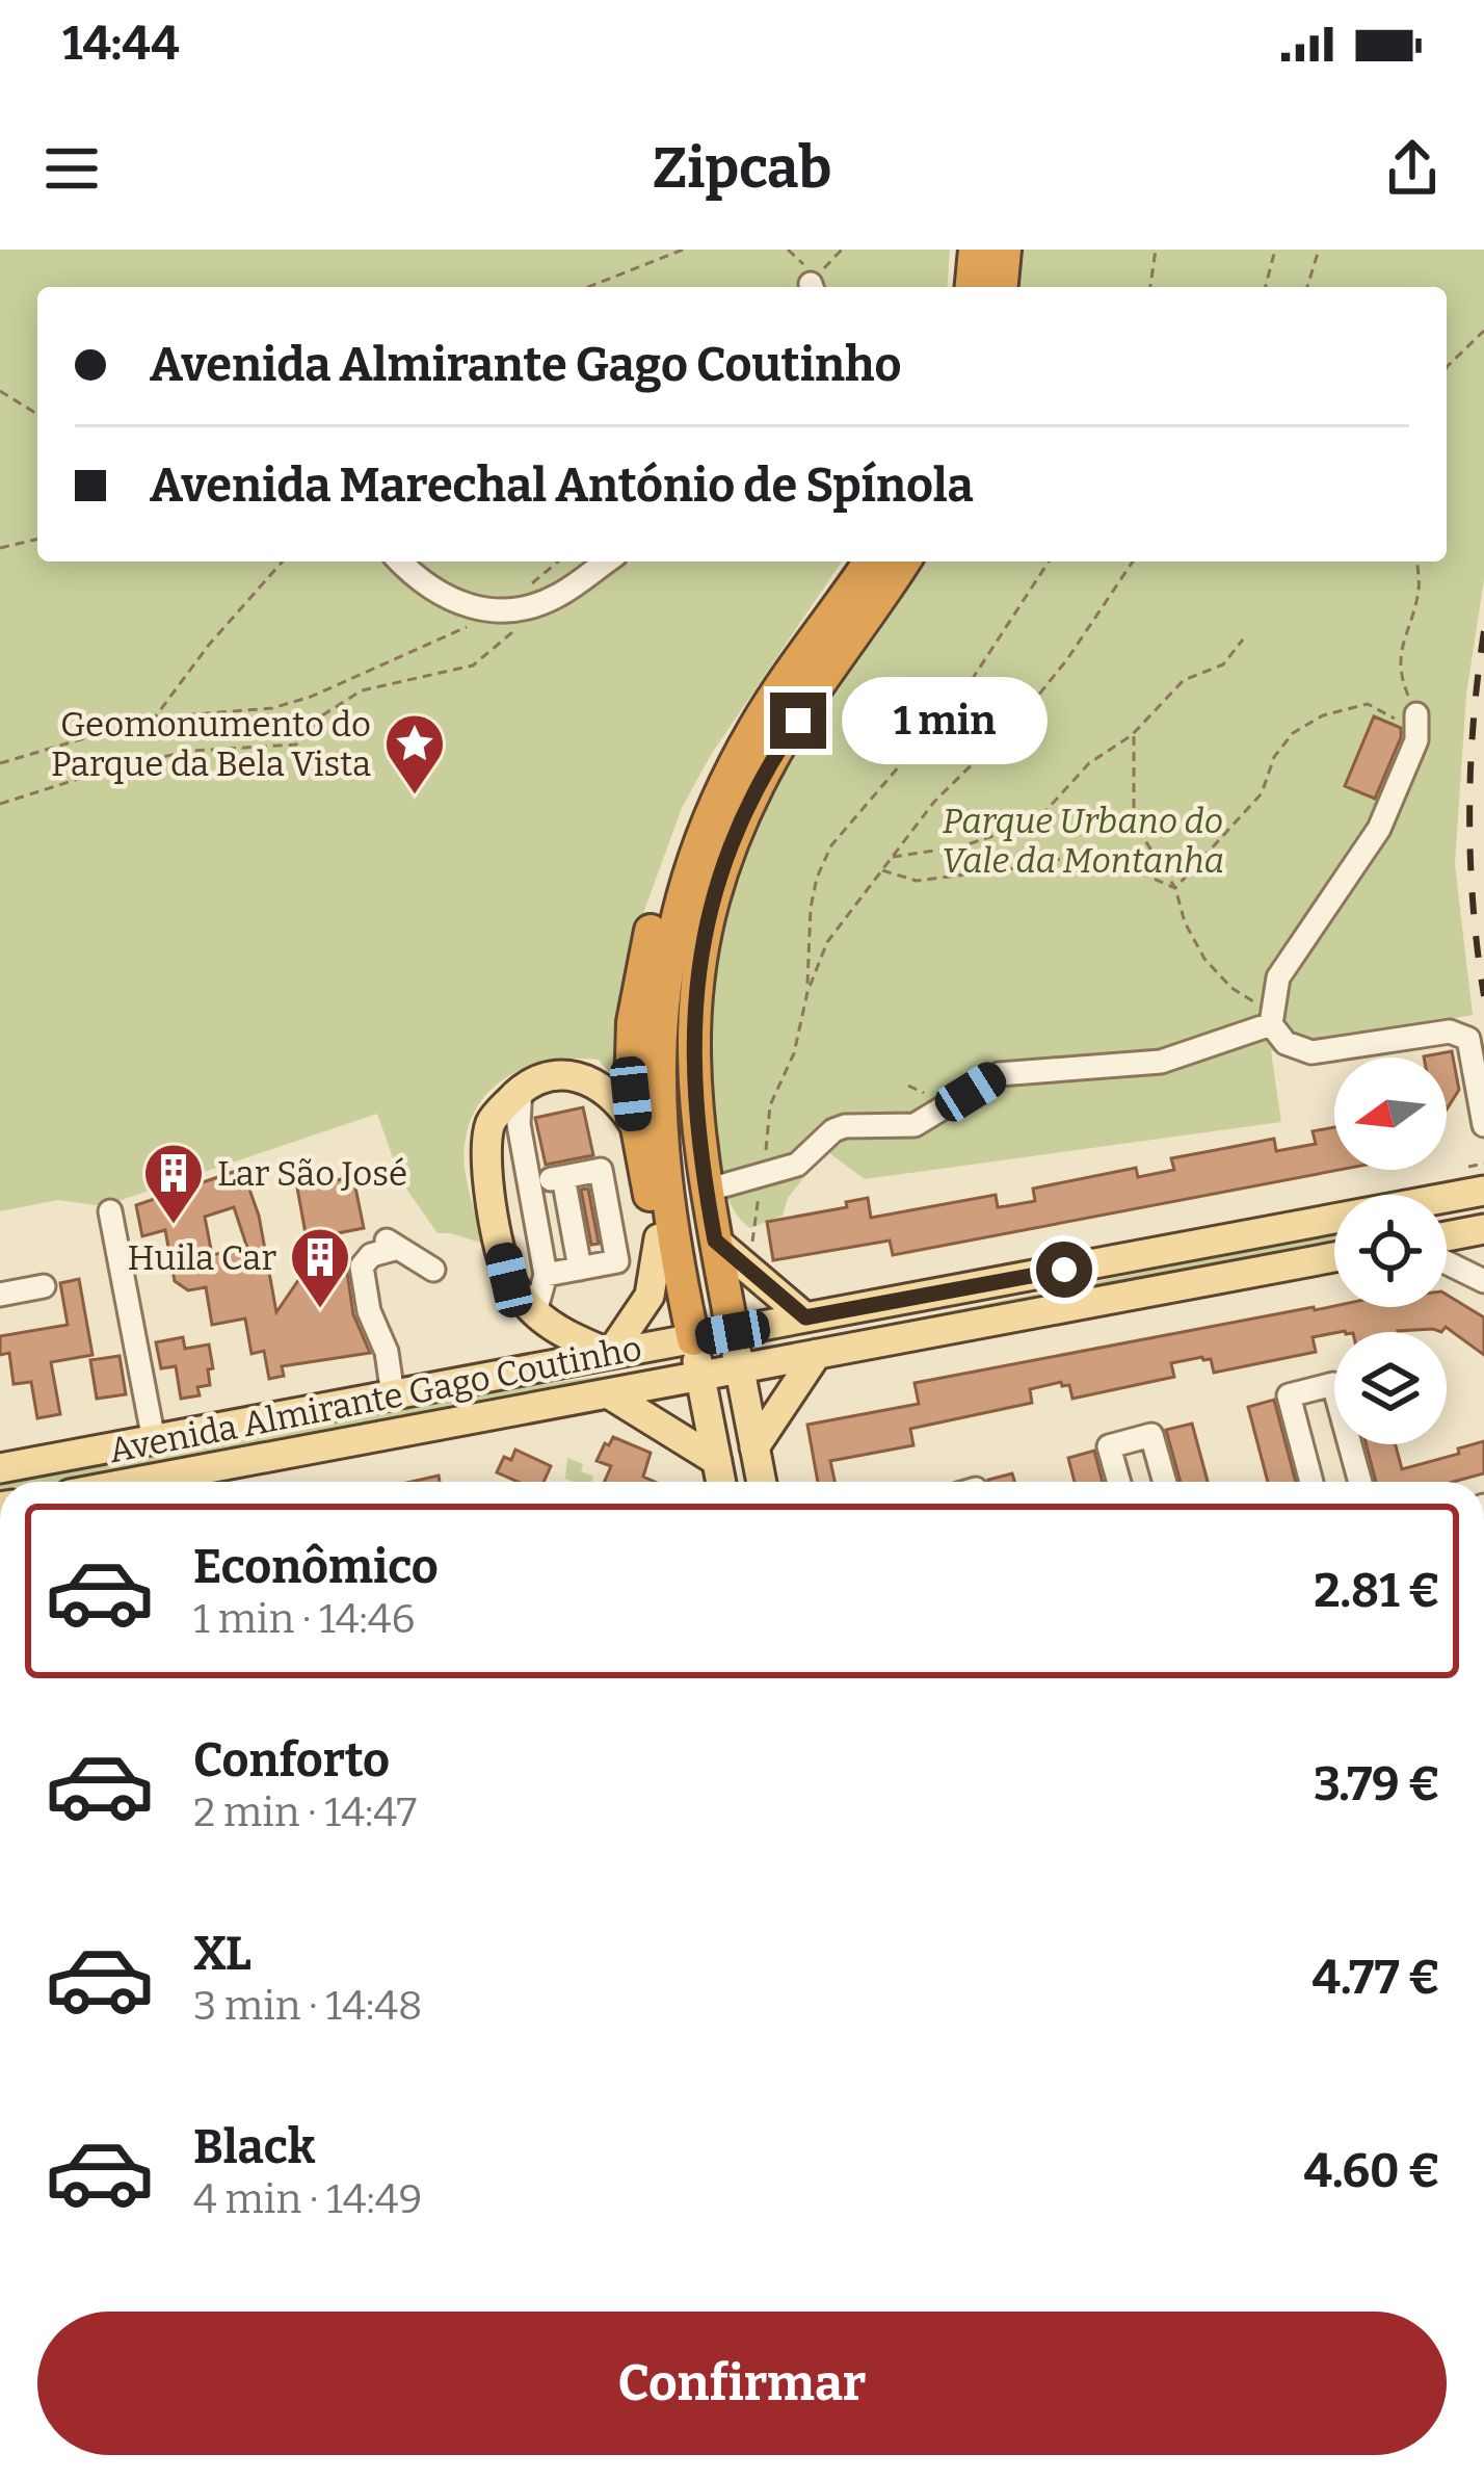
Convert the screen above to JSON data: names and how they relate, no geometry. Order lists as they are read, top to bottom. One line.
{"streets":{"main road":["Avenida Almirante Gago Coutinho"]},"parks":["Parque Urbano do Vale da Montanha"],"places":{"place":["Geomonumento do Parque da Bela Vista"],"building":["Lar São José","Huila Car"]},"north":"left","page":{"status":"14:44","header":"Zipcab","banner":["Avenida Almirante Gago Coutinho","Avenida Marechal António de Spínola"],"bubble":"1 min","list":[{"name":"Econômico","note":"1 min · 14:46","value":"2.81 €"},{"name":"Conforto","note":"2 min · 14:47","value":"3.79 €"},{"name":"XL","note":"3 min · 14:48","value":"4.77 €"},{"name":"Black","note":"4 min · 14:49","value":"4.60 €"}],"buttons":"Confirmar"}}
